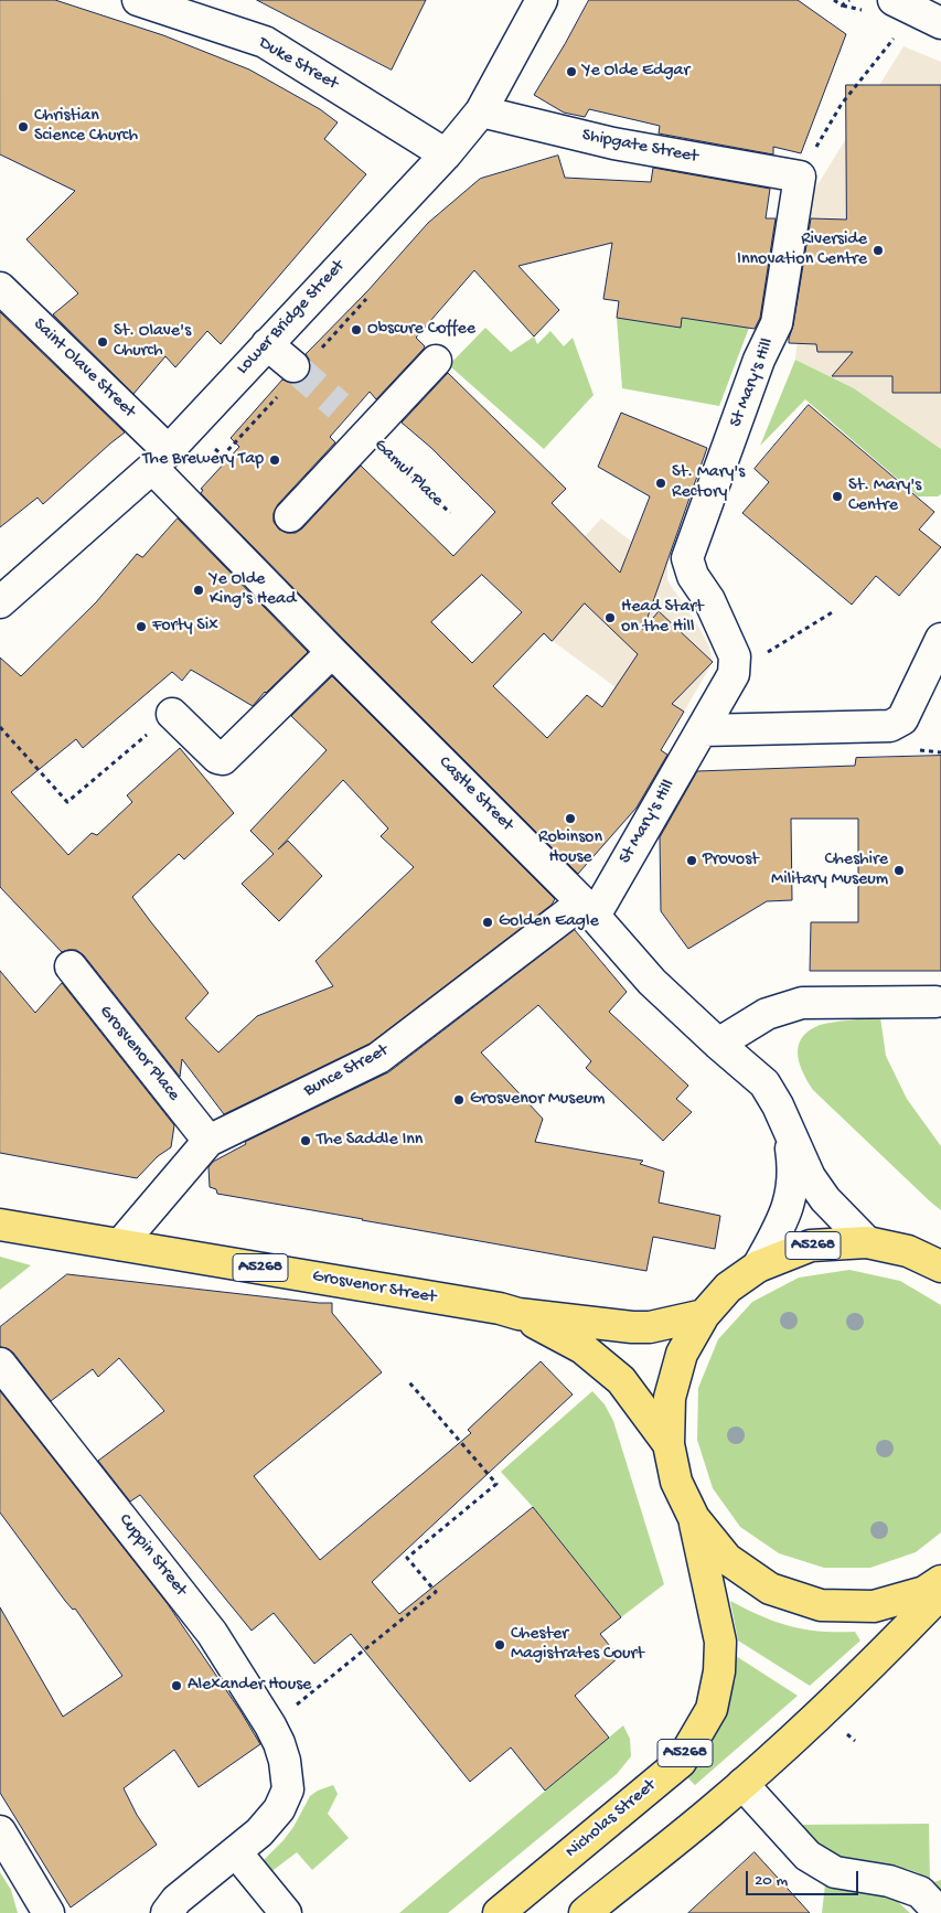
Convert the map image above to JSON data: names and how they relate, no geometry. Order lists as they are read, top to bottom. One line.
{"streets":{"highway":["A5268","Grosvenor Street","Nicholas Street"],"street":["Duke Street","Shipgate Street","Lower Bridge Street","Saint Olave Street","St Mary's Hill","Castle Street","Grosvenor Place","Bunce Street","Cuppin Street"],"path":["Gamul Place"]},"crossings":[["Duke Street","Lower Bridge Street"],["Shipgate Street","Lower Bridge Street"],["Shipgate Street","St Mary's Hill"],["Lower Bridge Street","Saint Olave Street"],["Lower Bridge Street","Castle Street"],["Saint Olave Street","Castle Street"],["St Mary's Hill","Castle Street"],["St Mary's Hill","Bunce Street"],["Castle Street","Bunce Street"],["Castle Street","A5268"],["Grosvenor Place","Bunce Street"],["Bunce Street","Grosvenor Street"],["A5268","Grosvenor Street"],["A5268","Nicholas Street"]],"places":["Ye Olde Edgar","Christian Science Church","Riverside Innovation Centre","Obscure Coffee","St. Olave's Church","The Brewery Tap","St. Mary's Rectory","St. Mary's Centre","Ye Olde King's Head","Head Start on the Hill","Forty Six","Robinson House","Provost","Cheshire Military Museum","Golden Eagle","Grosvenor Museum","The Saddle Inn","Chester Magistrates Court","Alexander House"],"scale_bar":"20 m"}
